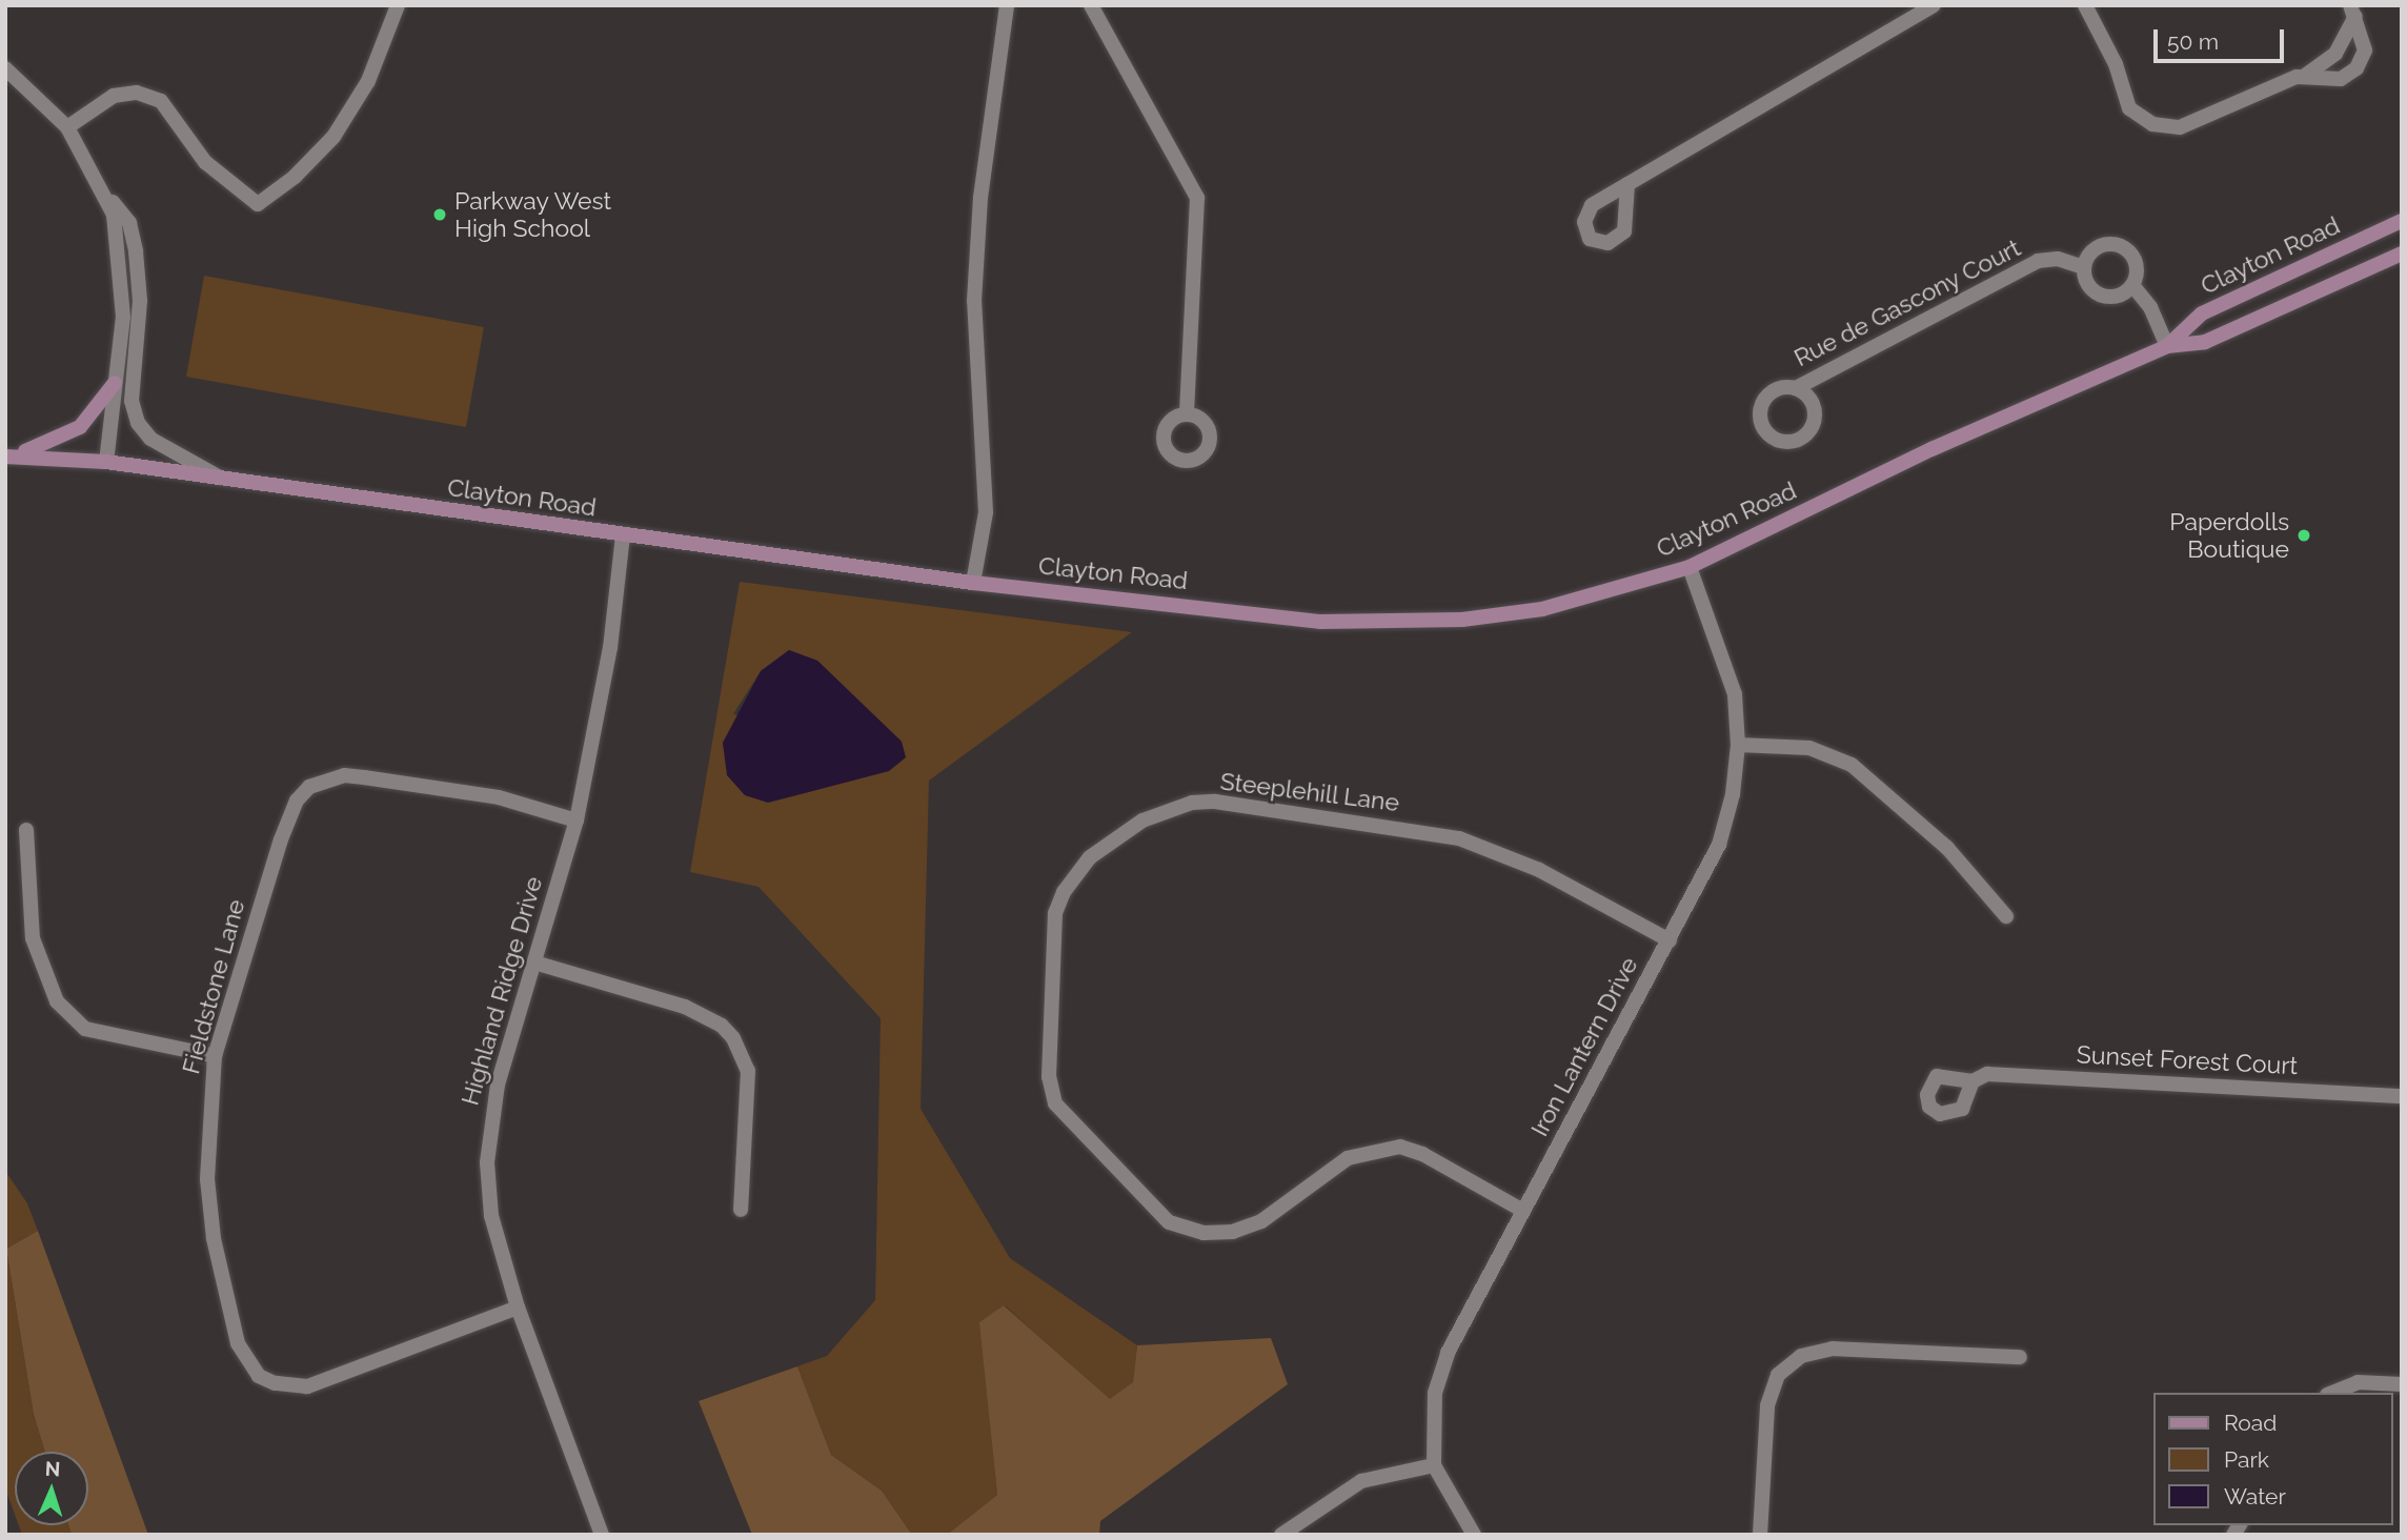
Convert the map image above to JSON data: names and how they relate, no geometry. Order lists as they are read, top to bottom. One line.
{"streets":{"main road":["Clayton Road"],"street":["Rue de Gascony Court","Steeplehill Lane","Fieldstone Lane","Highland Ridge Drive","Iron Lantern Drive","Sunset Forest Court"]},"crossings":[["Clayton Road","Highland Ridge Drive"],["Clayton Road","Iron Lantern Drive"],["Steeplehill Lane","Iron Lantern Drive"],["Fieldstone Lane","Highland Ridge Drive"]],"places":["Parkway West High School","Paperdolls Boutique"],"legend":["Road","Park","Water"],"scale_bar":"50 m","north":"top"}
